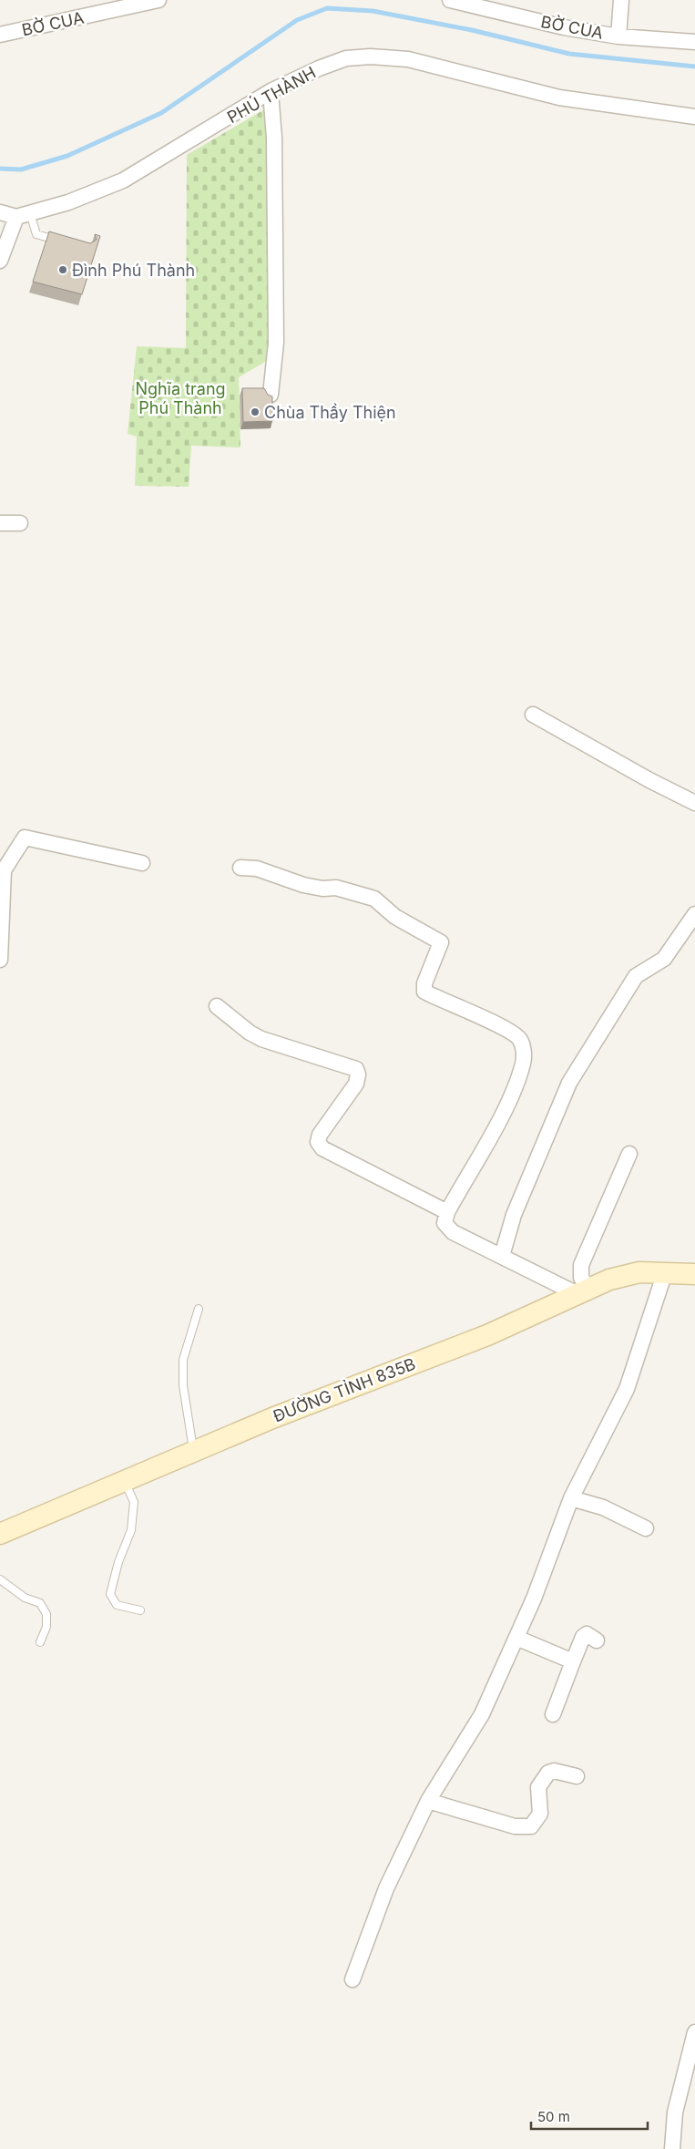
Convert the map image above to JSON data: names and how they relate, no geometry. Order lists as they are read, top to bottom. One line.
{"streets":{"main road":["ĐƯỜNG TỈNH 835B"],"street":["BỜ CUA","PHÚ THÀNH"]},"parks":["Nghĩa trang Phú Thành"],"places":["Đình Phú Thành","Chùa Thầy Thiện"],"scale_bar":"50 m"}
